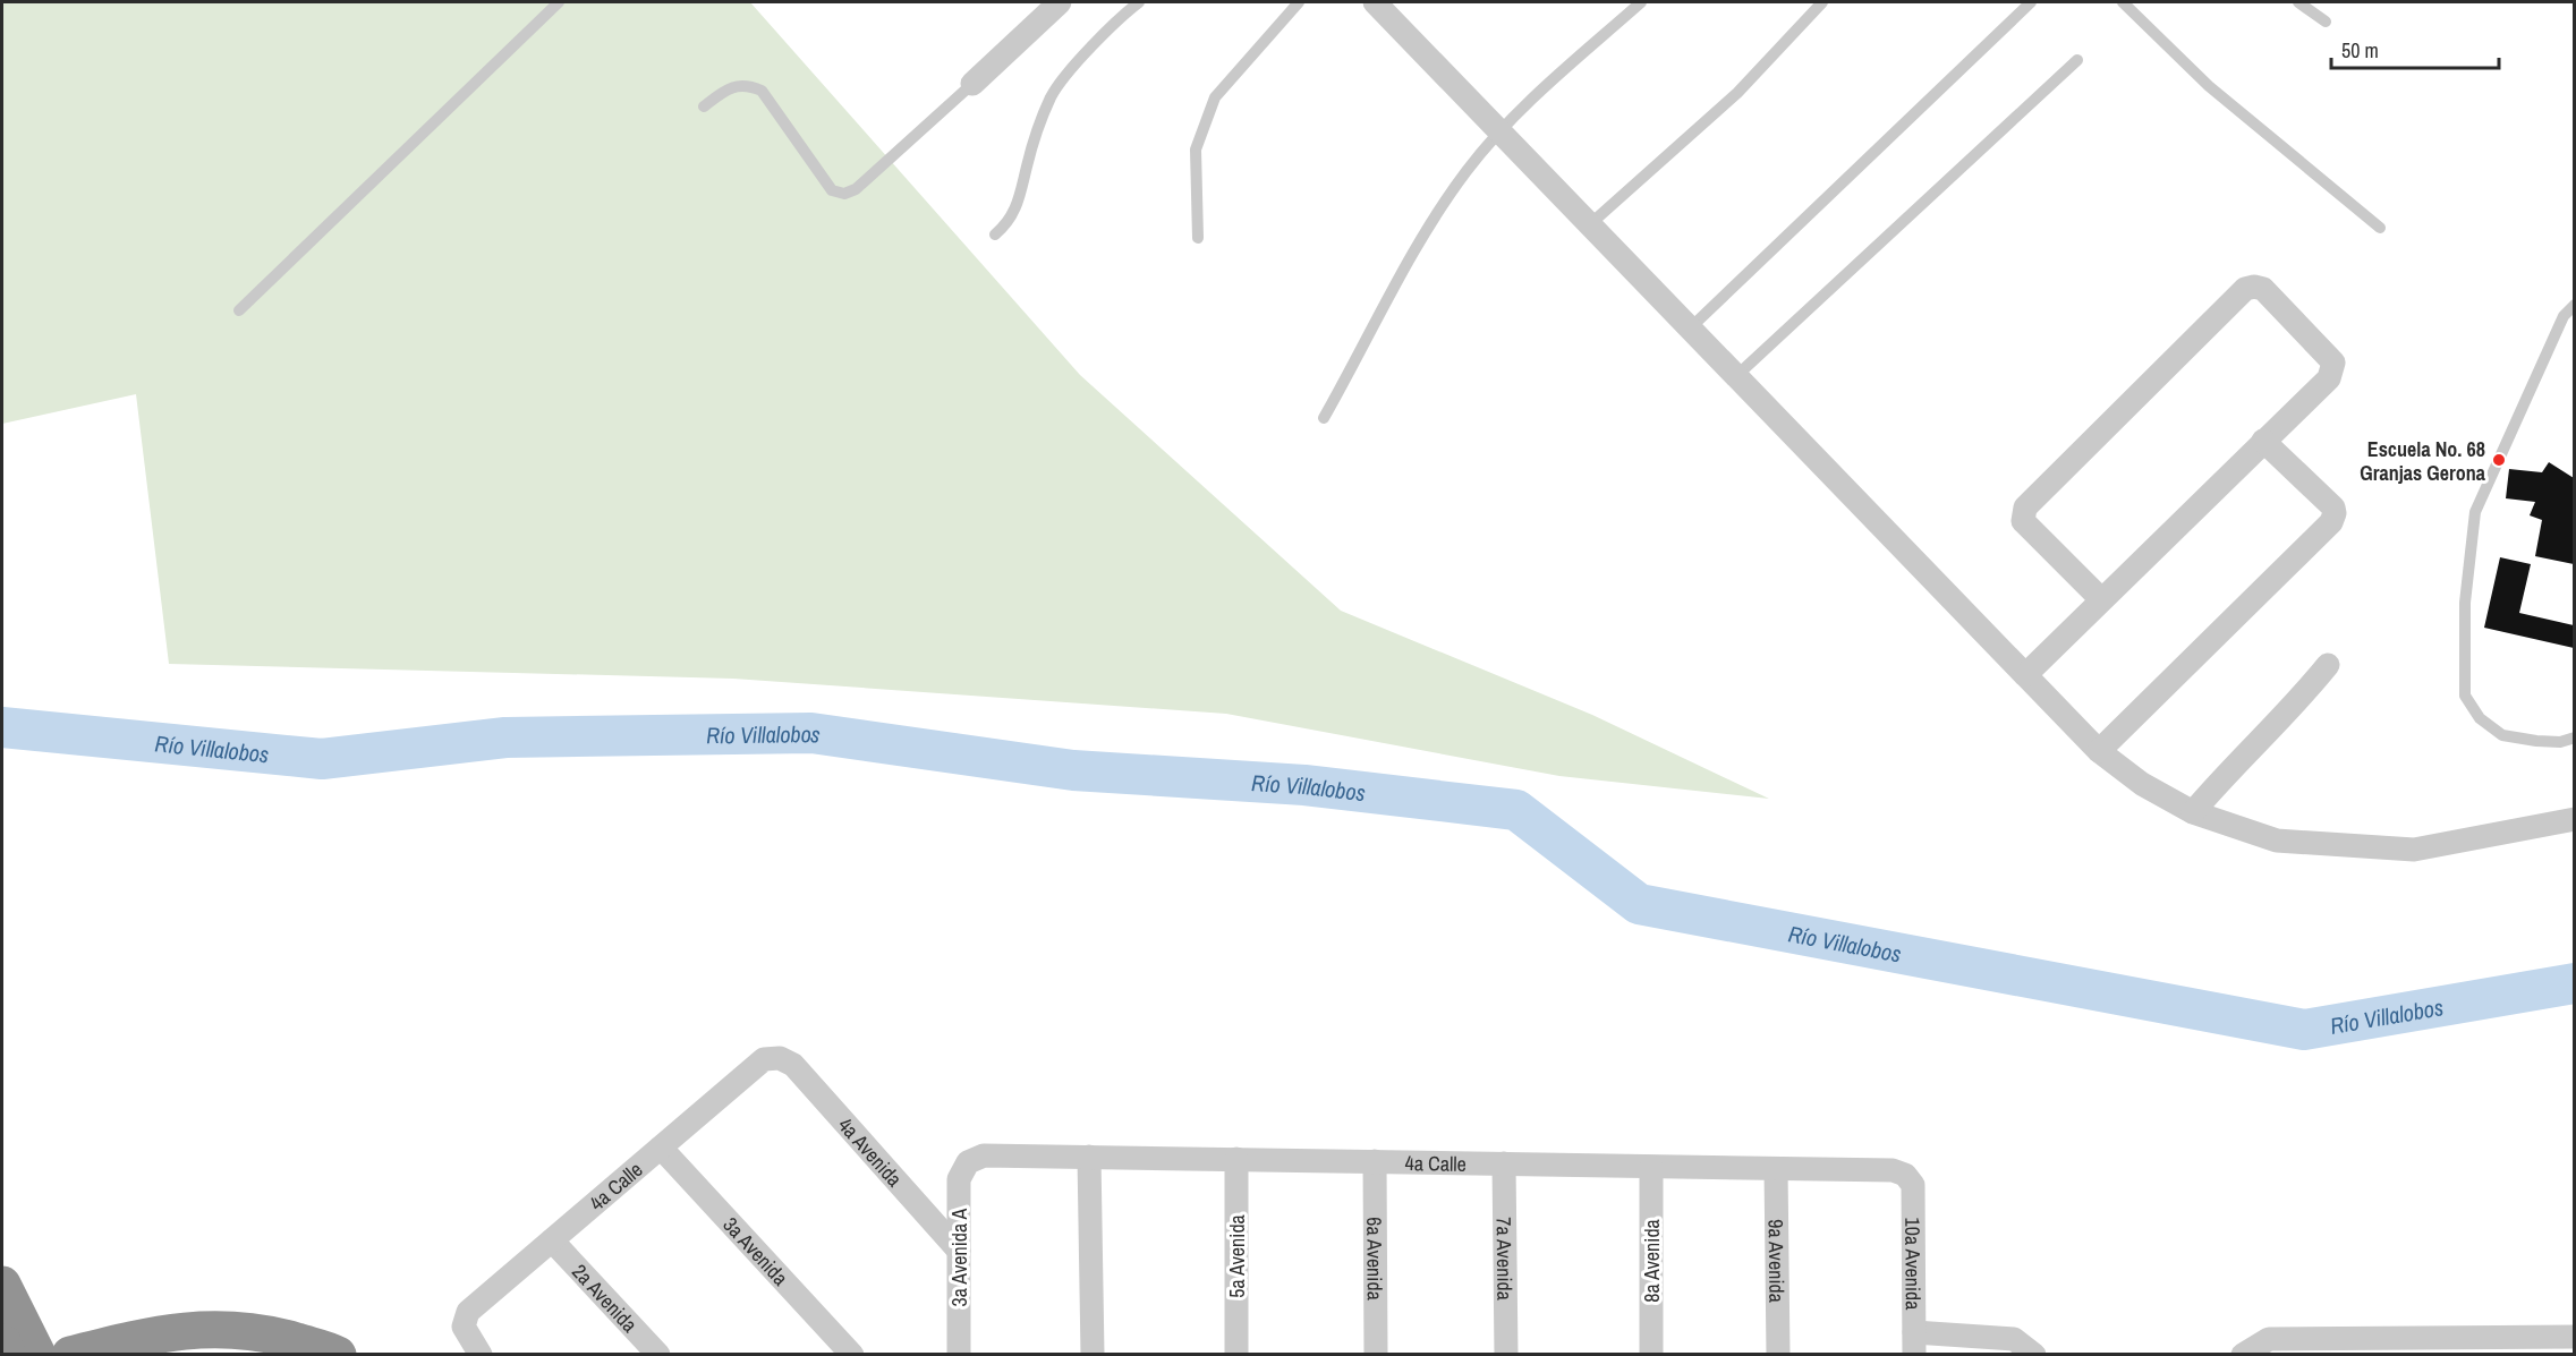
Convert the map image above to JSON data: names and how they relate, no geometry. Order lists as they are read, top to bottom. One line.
{"streets":{"street":["4a Avenida","4a Calle","3a Avenida","5a Avenida","3a Avenida A","6a Avenida","7a Avenida","8a Avenida","9a Avenida","10a Avenida","2a Avenida"]},"crossings":[["4a Avenida","4a Calle"],["4a Avenida","3a Avenida A"],["4a Calle","3a Avenida"],["4a Calle","5a Avenida"],["4a Calle","3a Avenida A"],["4a Calle","6a Avenida"],["4a Calle","7a Avenida"],["4a Calle","8a Avenida"],["4a Calle","9a Avenida"],["4a Calle","10a Avenida"],["4a Calle","2a Avenida"]],"water":["Río Villalobos"],"places":["Escuela No. 68 Granjas Gerona"],"scale_bar":"50 m"}
